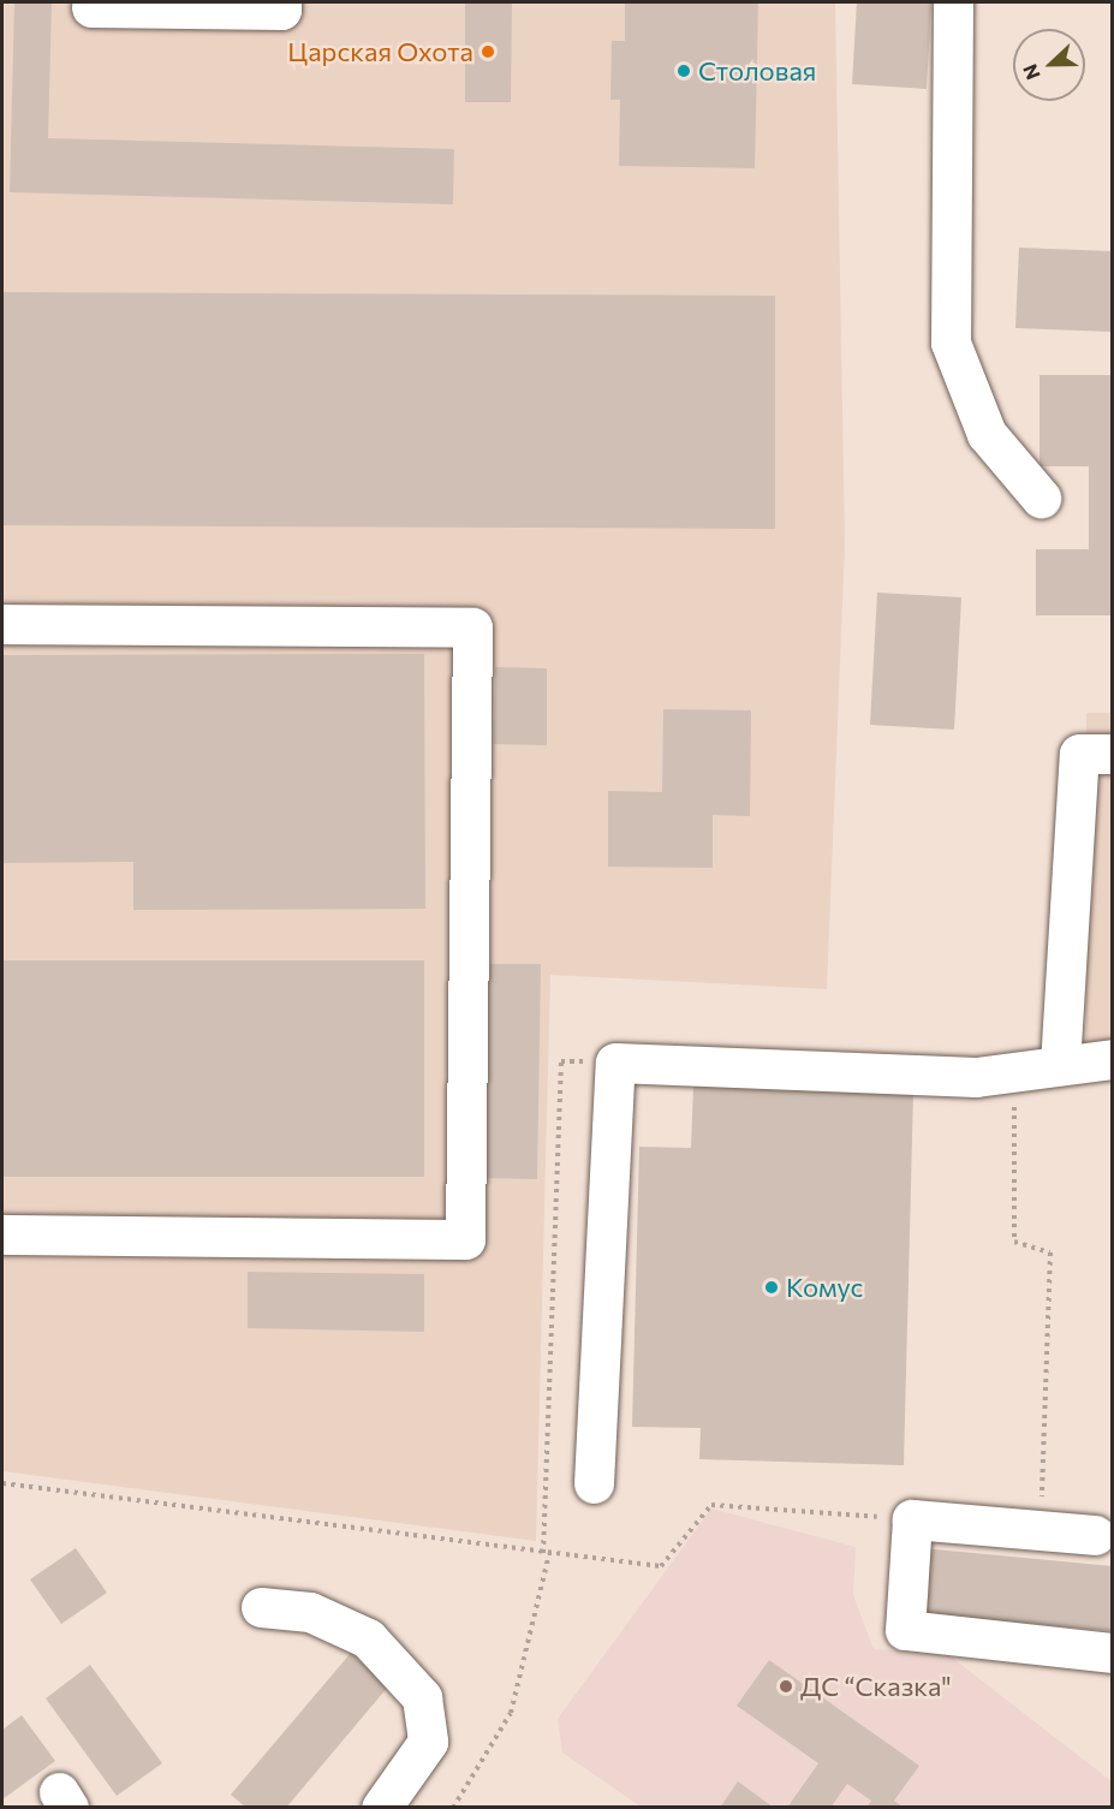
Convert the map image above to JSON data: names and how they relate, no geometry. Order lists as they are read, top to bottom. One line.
{"places":["Царская Охота","Столовая","Комус","ДС “Сказка\""],"north":"left"}
